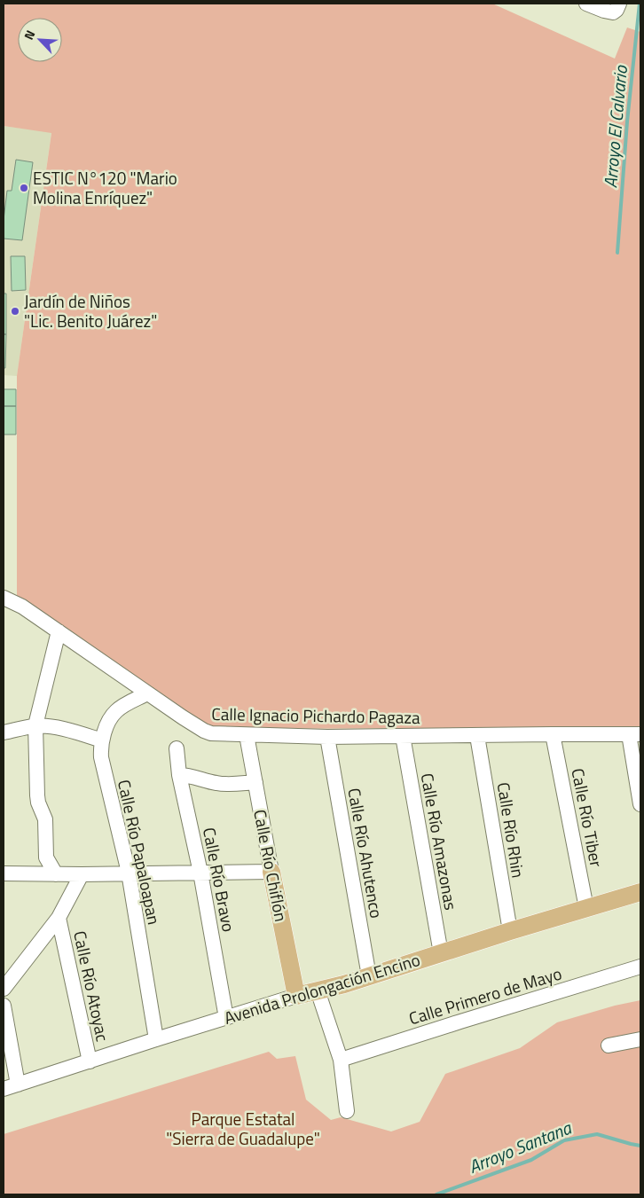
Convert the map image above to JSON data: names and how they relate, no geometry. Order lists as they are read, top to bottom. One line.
{"streets":{"main road":["Calle Río Chiflón","Avenida Prolongación Encino"],"street":["Calle Ignacio Pichardo Pagaza","Calle Río Tiber","Calle Río Rhin","Calle Río Amazonas","Calle Río Papaloapan","Calle Río Ahutenco","Calle Río Bravo","Calle Río Atoyac","Calle Primero de Mayo"]},"crossings":[["Calle Ignacio Pichardo Pagaza","Calle Río Tiber"],["Calle Ignacio Pichardo Pagaza","Calle Río Rhin"],["Calle Ignacio Pichardo Pagaza","Calle Río Amazonas"],["Calle Ignacio Pichardo Pagaza","Calle Río Papaloapan"],["Calle Ignacio Pichardo Pagaza","Calle Río Ahutenco"],["Calle Ignacio Pichardo Pagaza","Calle Río Chiflón"],["Calle Río Tiber","Avenida Prolongación Encino"],["Calle Río Rhin","Avenida Prolongación Encino"],["Calle Río Amazonas","Avenida Prolongación Encino"],["Calle Río Papaloapan","Avenida Prolongación Encino"],["Calle Río Ahutenco","Avenida Prolongación Encino"],["Calle Río Chiflón","Avenida Prolongación Encino"],["Calle Río Bravo","Avenida Prolongación Encino"],["Calle Río Atoyac","Avenida Prolongación Encino"]],"water":["Arroyo El Calvario","Arroyo Santana"],"parks":["Parque Estatal \"Sierra de Guadalupe\""],"places":["ESTIC N°120 \"Mario Molina Enríquez\"","Jardín de Niños \"Lic. Benito Juárez\""],"north":"top left"}
